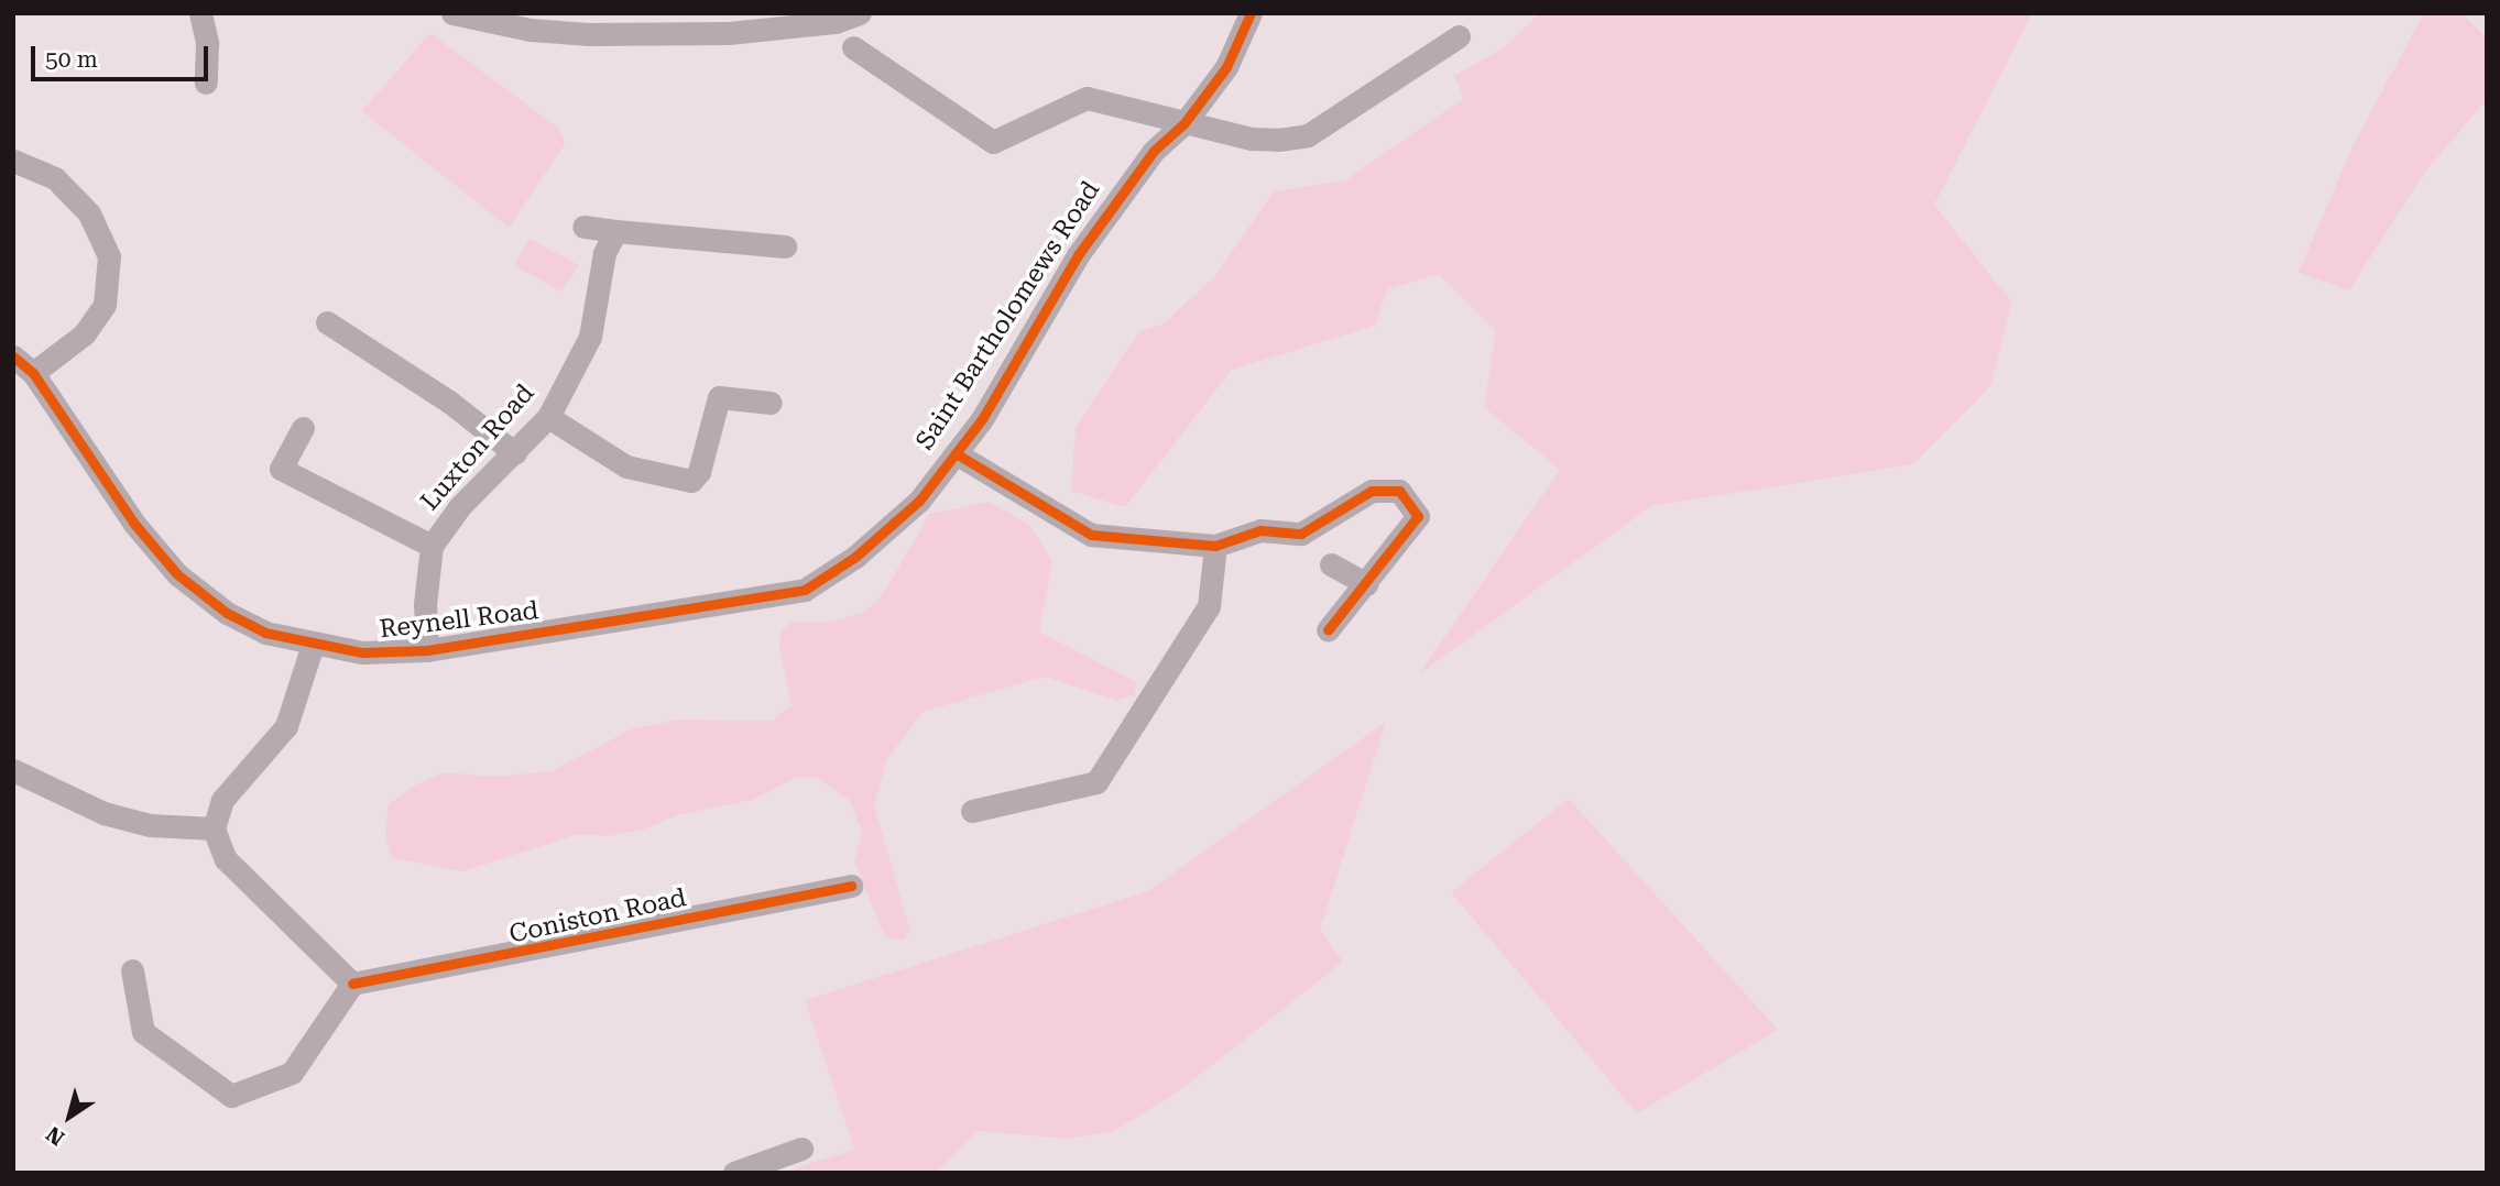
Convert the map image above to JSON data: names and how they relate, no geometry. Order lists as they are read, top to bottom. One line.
{"streets":{"street":["Saint Bartholomews Road","Luxton Road","Reynell Road","Coniston Road"]},"crossings":[["Saint Bartholomews Road","Reynell Road"],["Luxton Road","Reynell Road"]],"scale_bar":"50 m","north":"bottom left"}
